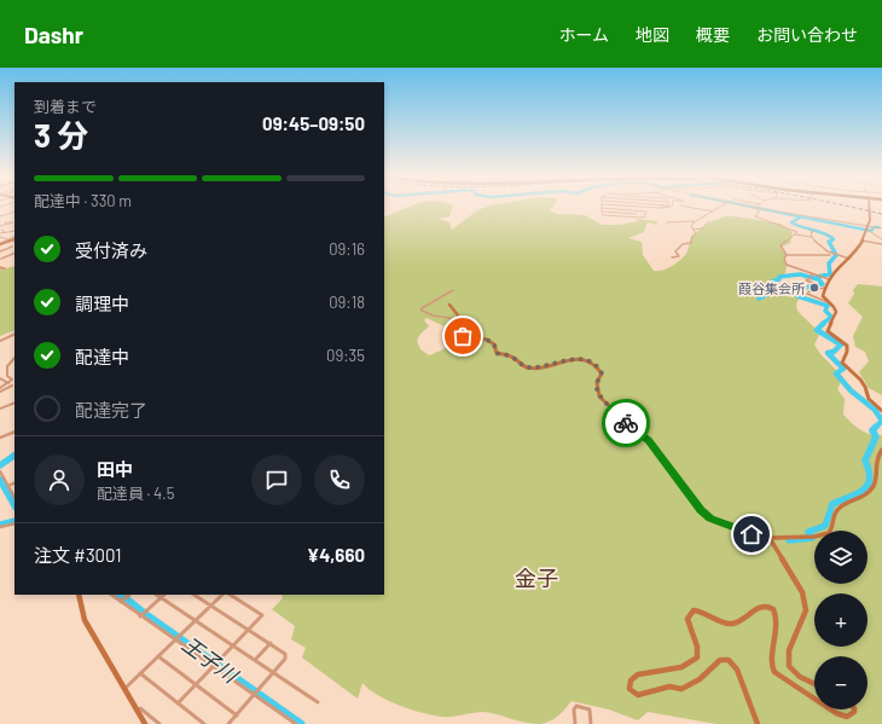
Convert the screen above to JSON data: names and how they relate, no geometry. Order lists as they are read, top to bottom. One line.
{"districts":["金子"],"water":["王子川"],"places":["葭谷集会所"],"page":{"header":"Dashr","nav":["ホーム","地図","概要","お問い合わせ"],"heading":["3 分","到着まで","09:45–09:50"],"panel":["田中","配達員 · 4.5","注文 #3001","¥4,660"],"bar":"配達中 · 330 m","list":[["受付済み","09:16"],["調理中","09:18"],["配達中","09:35"],"配達完了"],"map_buttons":["+","−"]}}
